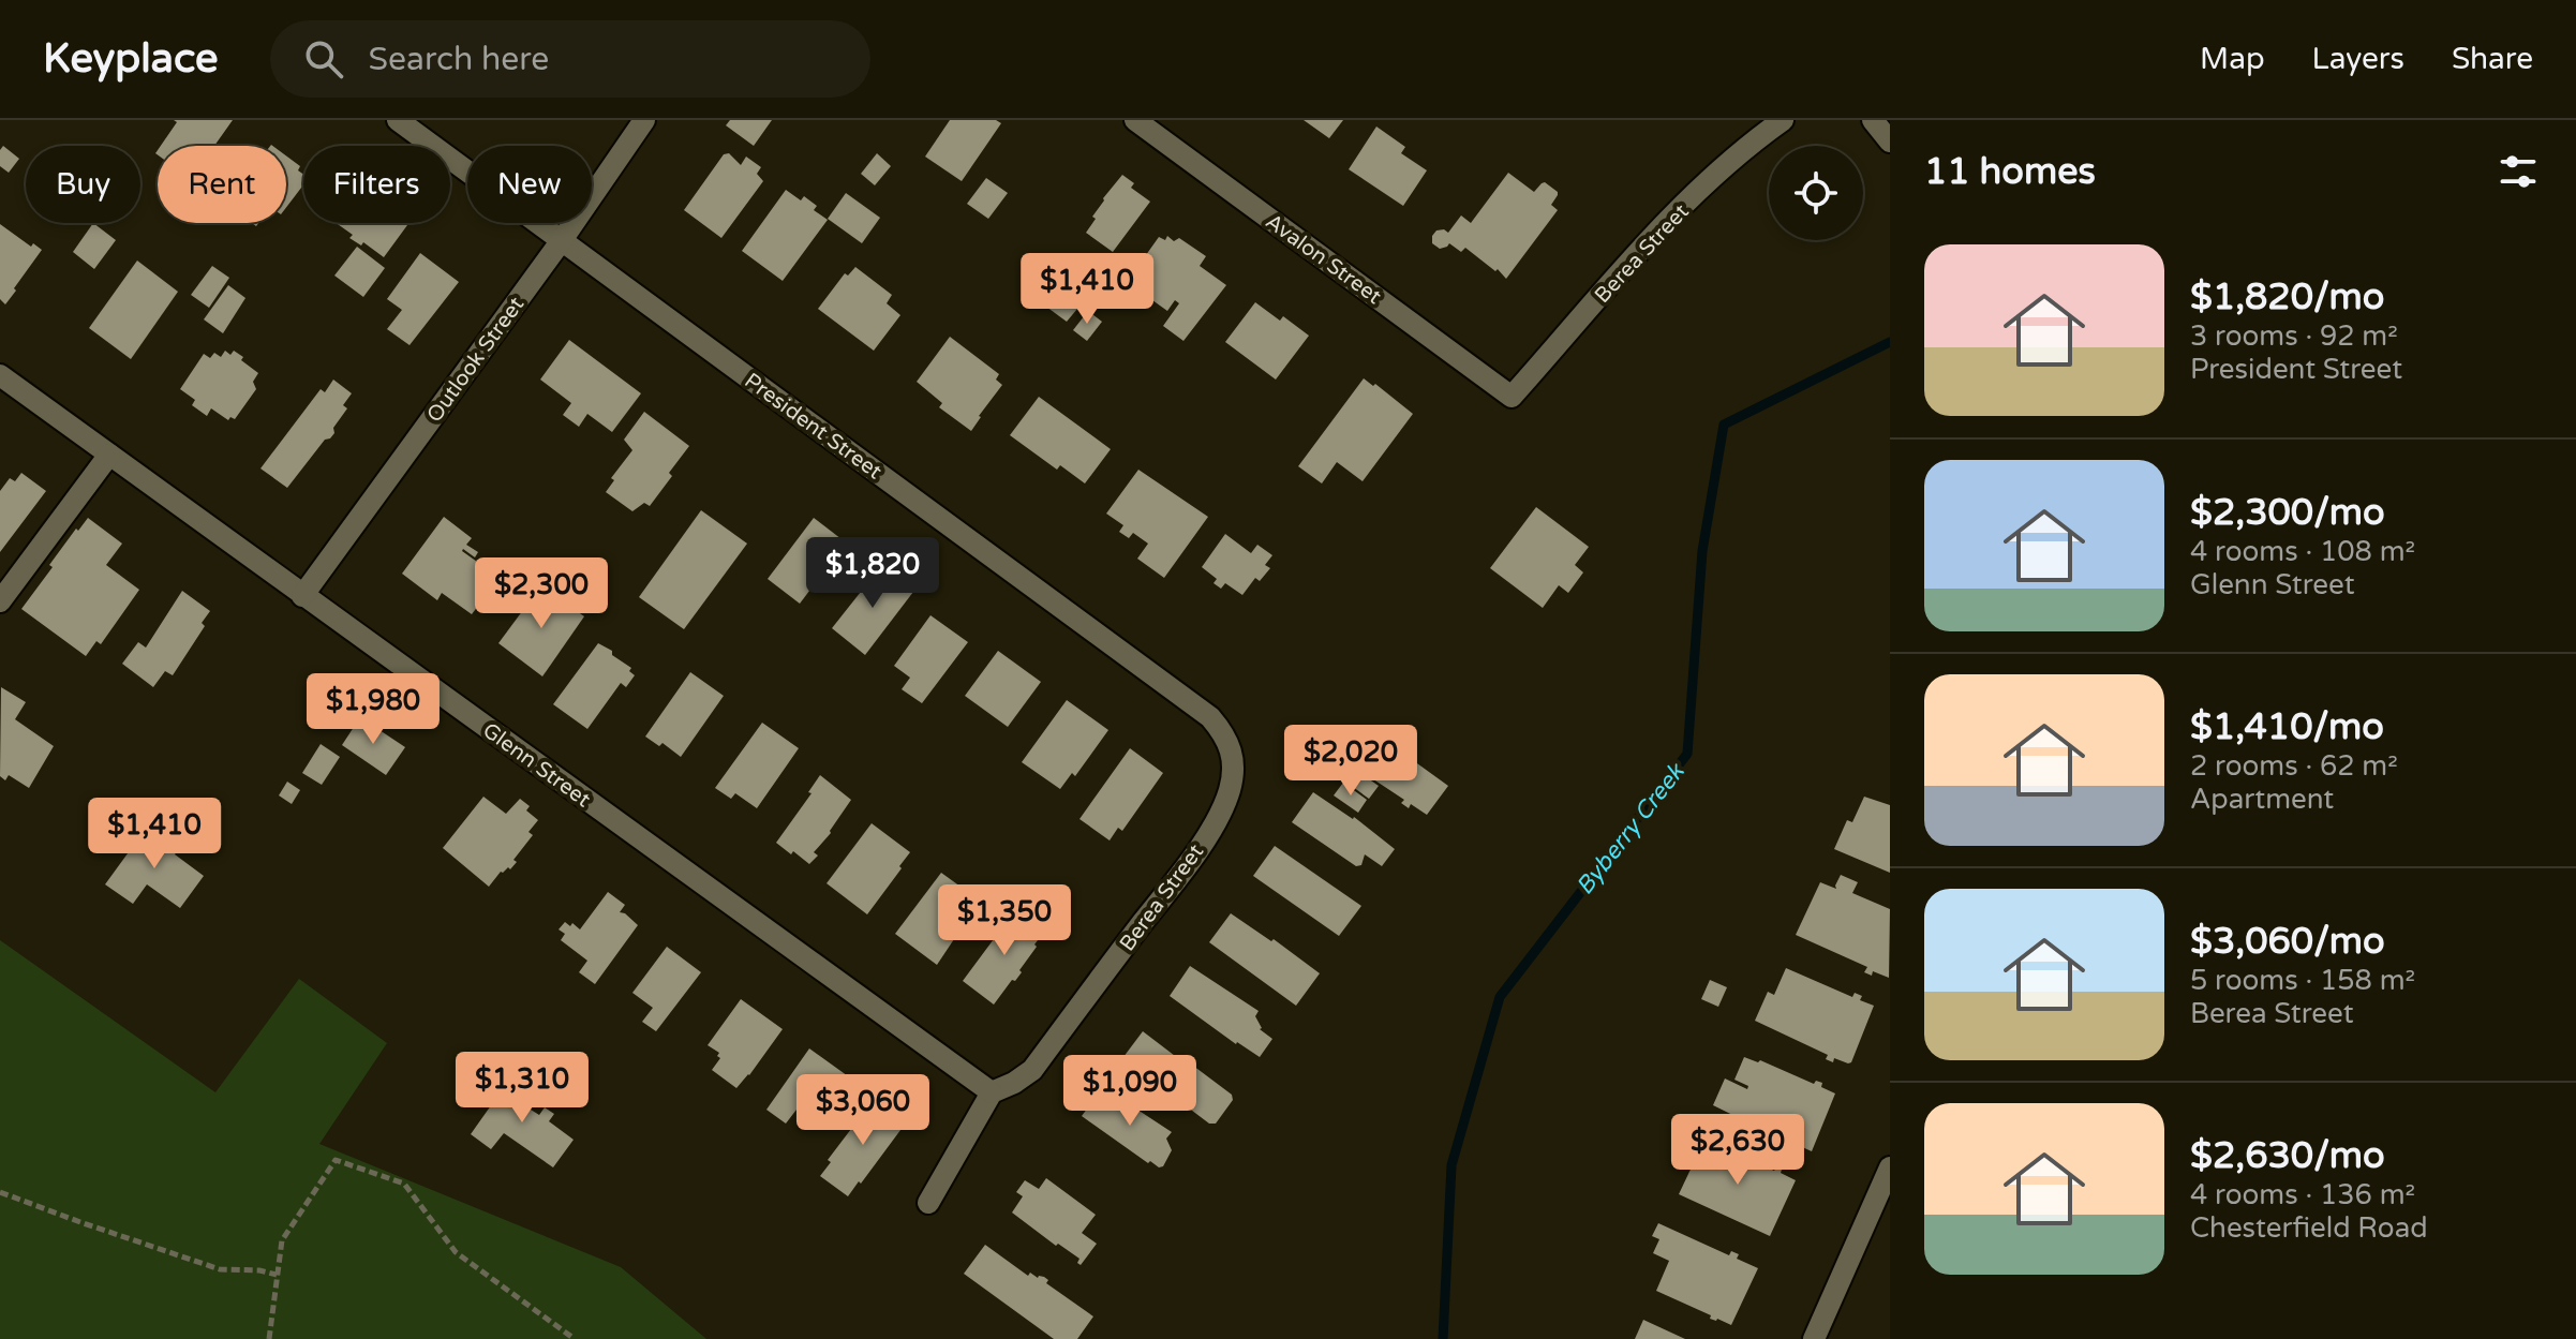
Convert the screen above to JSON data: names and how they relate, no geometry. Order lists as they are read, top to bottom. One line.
{"streets":{"street":["Berea Street","Avalon Street","Outlook Street","President Street","Glenn Street"]},"crossings":[["Berea Street","Avalon Street"],["Berea Street","President Street"],["Berea Street","Glenn Street"],["Outlook Street","President Street"],["Outlook Street","Glenn Street"]],"water":["Byberry Creek"],"page":{"header":"Keyplace","search":"Search here","nav":["Map","Layers","Share"],"heading":"11 homes","chip":["Buy","Rent","Filters","New"],"list":[{"name":"$1,820/mo","note":"3 rooms · 92 m² · President Street"},{"name":"$2,300/mo","note":"4 rooms · 108 m² · Glenn Street"},{"name":"$1,410/mo","note":"2 rooms · 62 m² · Apartment"},{"name":"$3,060/mo","note":"5 rooms · 158 m² · Berea Street"},{"name":"$2,630/mo","note":"4 rooms · 136 m² · Chesterfield Road"}],"price":["$1,410","$1,820","$2,300","$1,980","$2,020","$1,410","$1,350","$1,310","$1,090","$3,060","$2,630"]}}
